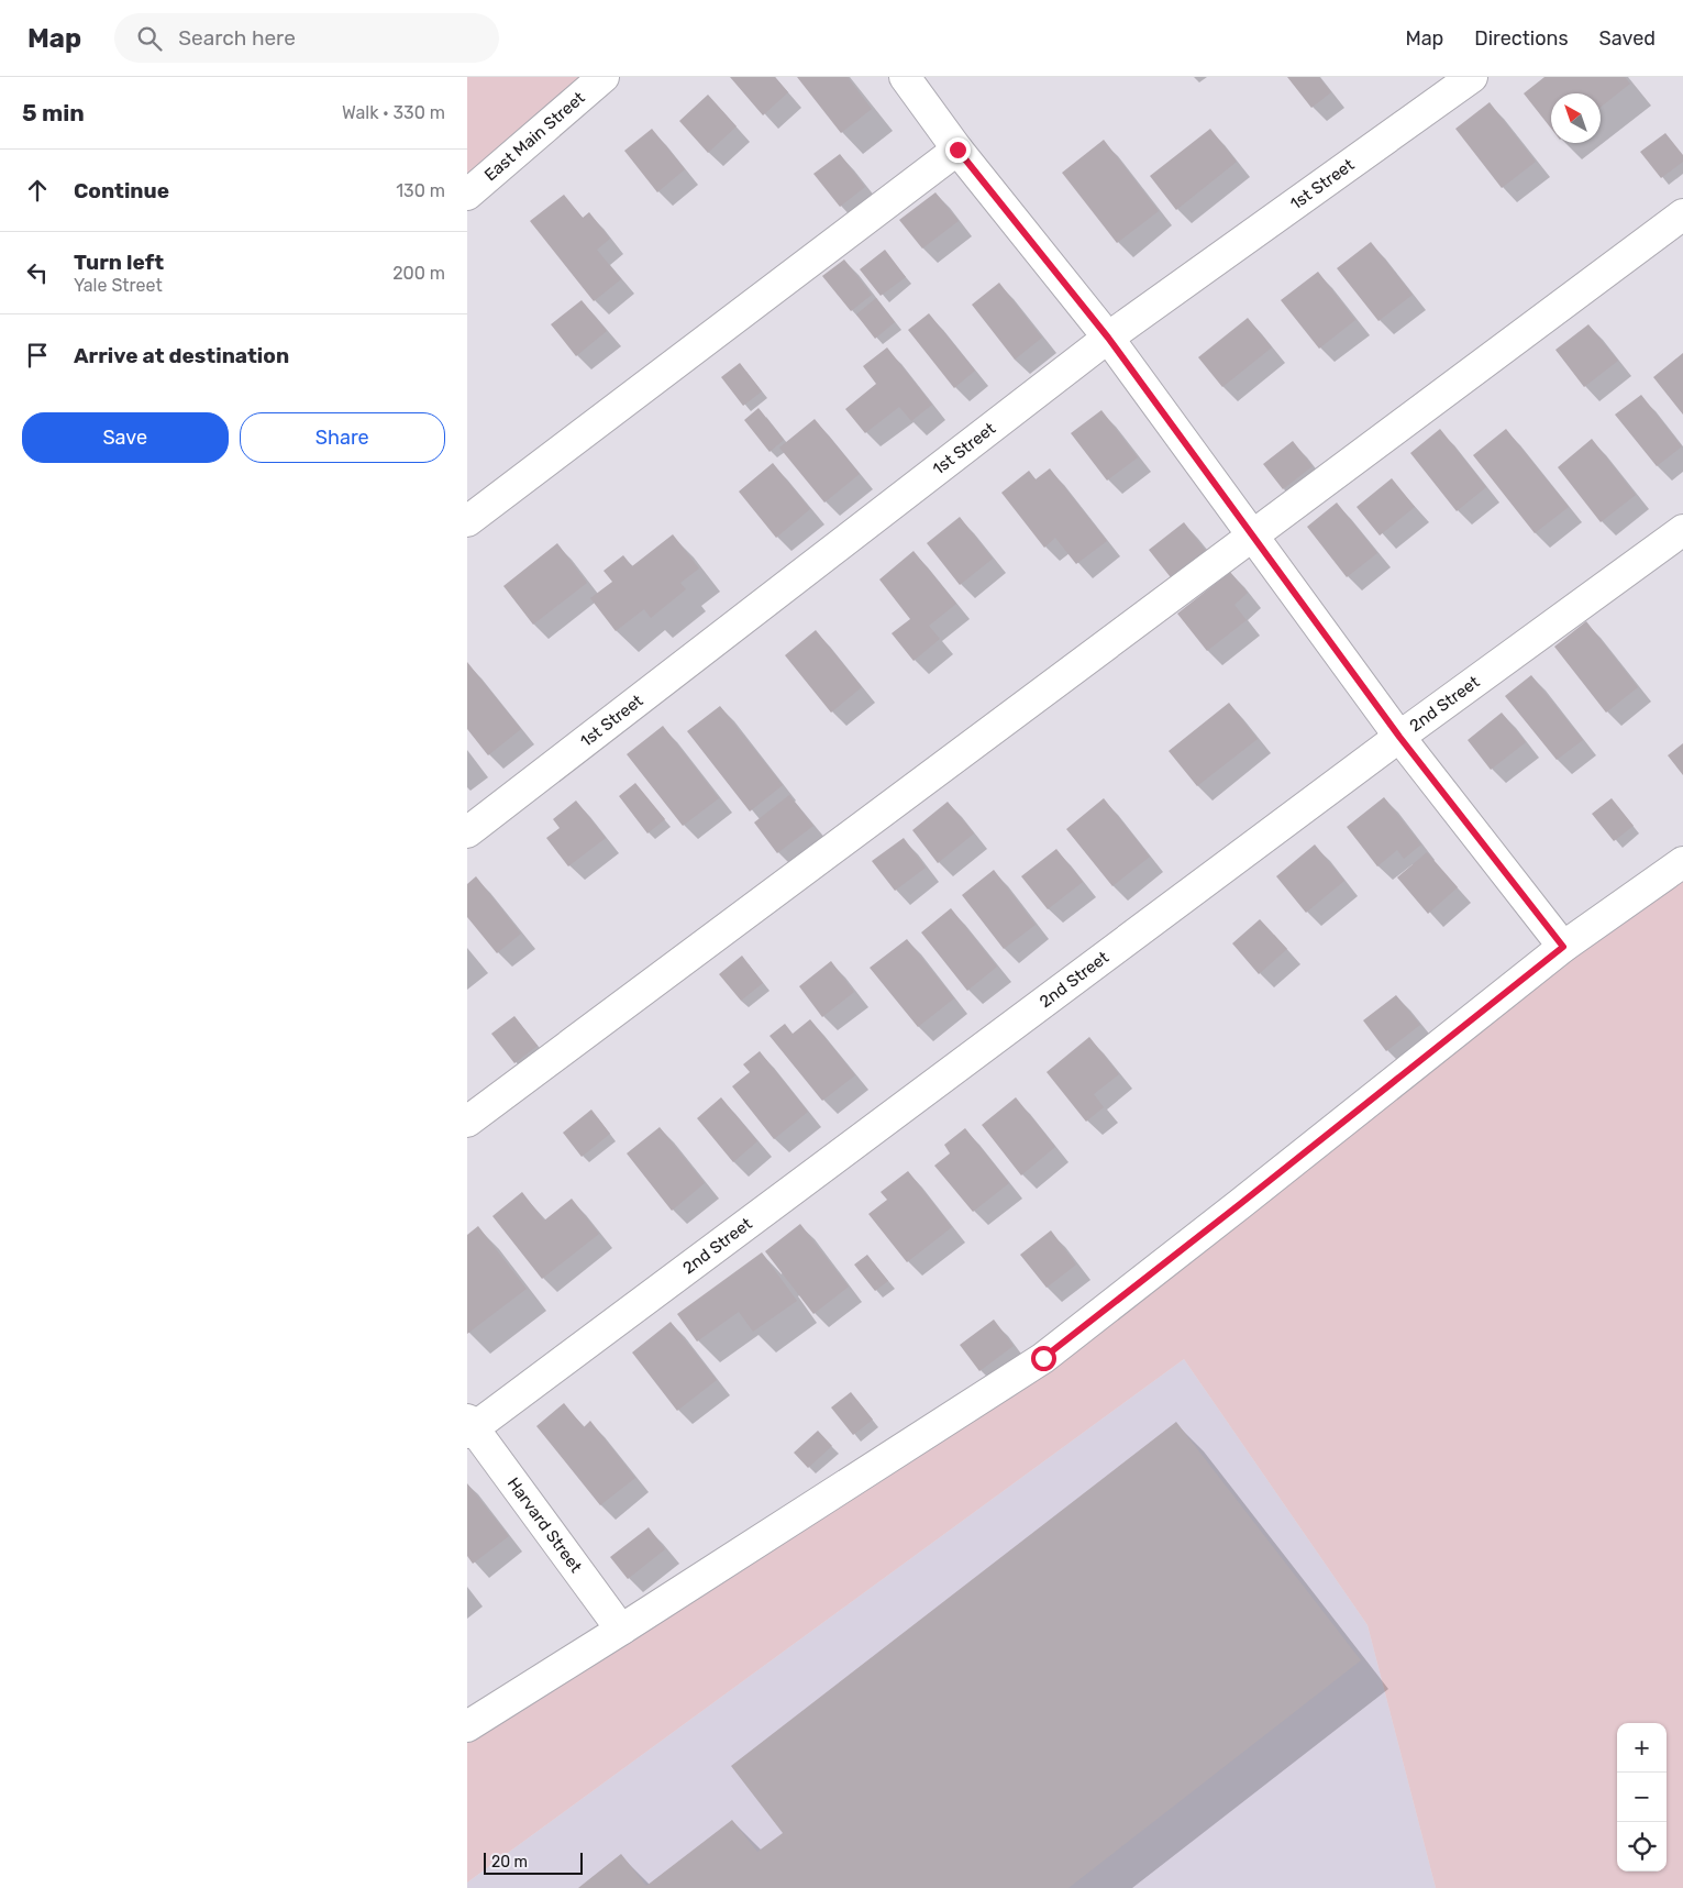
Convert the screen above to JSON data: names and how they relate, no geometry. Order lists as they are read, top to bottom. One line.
{"streets":{"street":["East Main Street","1st Street","2nd Street","Harvard Street"]},"crossings":[["2nd Street","Harvard Street"]],"scale_bar":"20 m","north":"top left","page":{"header":"Map","search":"Search here","nav":["Map","Directions","Saved"],"heading":["5 min","Walk · 330 m"],"list":[["Continue","130 m"],["Turn left","Yale Street","200 m"],"Arrive at destination"],"buttons":["Save","Share"],"map_buttons":["+","−"],"scale":"20 m"}}
